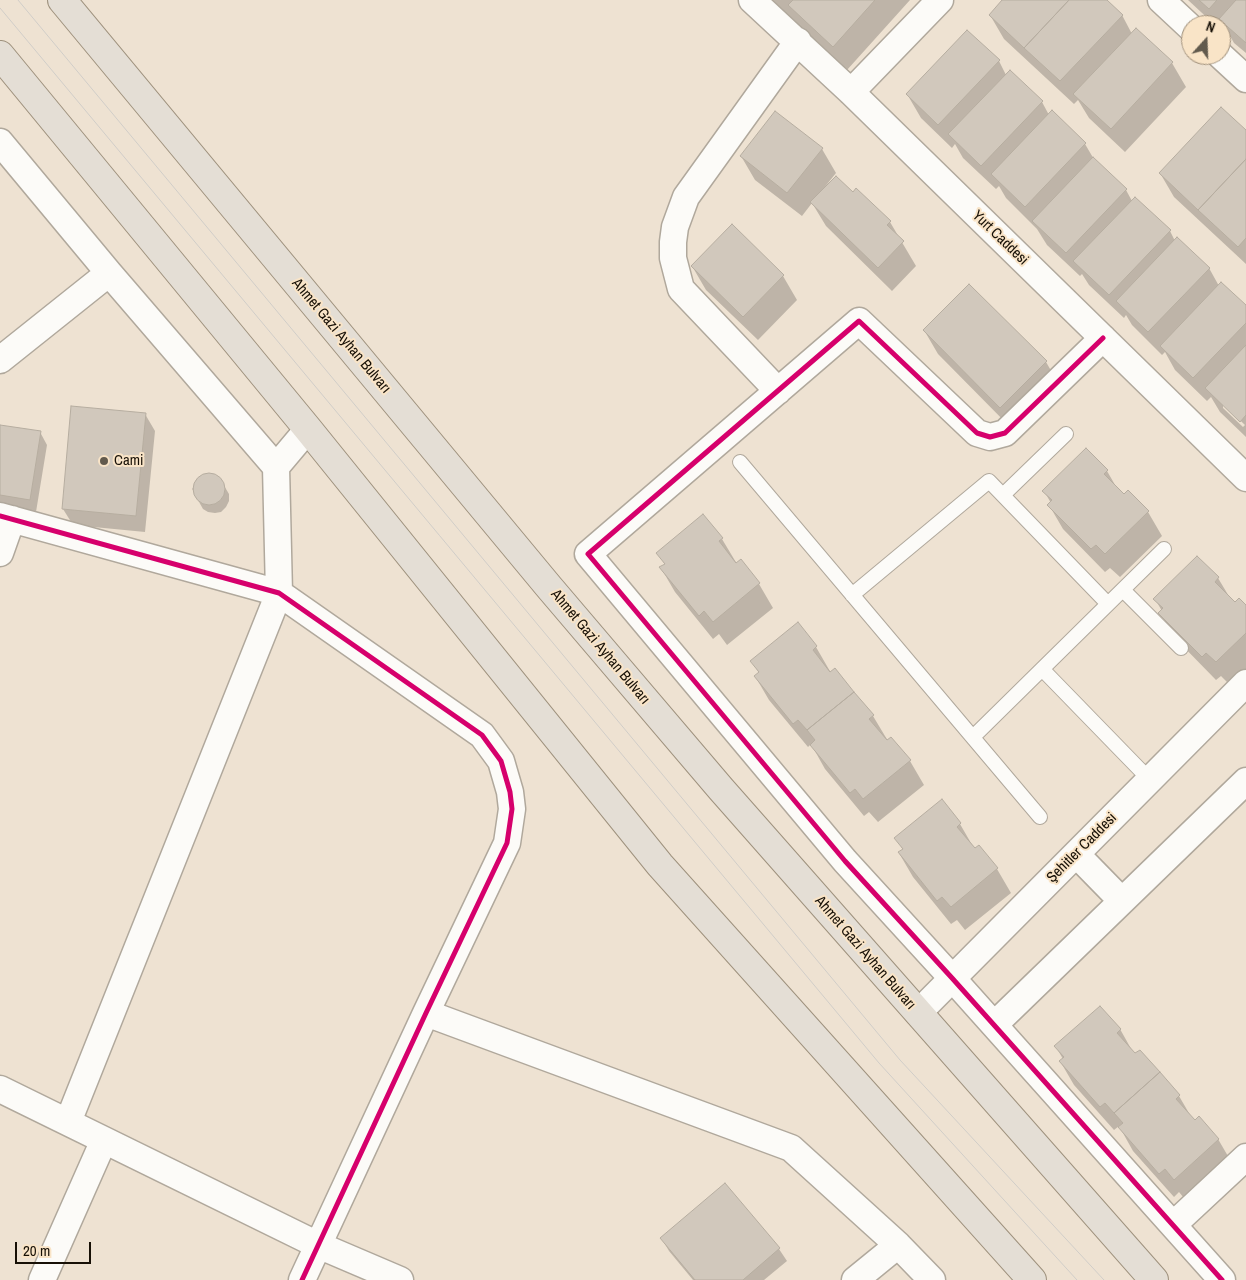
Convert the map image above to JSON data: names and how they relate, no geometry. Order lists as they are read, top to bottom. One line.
{"streets":{"main road":["Ahmet Gazi Ayhan Bulvarı"],"street":["Yurt Caddesi","Şehitler Caddesi"]},"crossings":[["Ahmet Gazi Ayhan Bulvarı","Şehitler Caddesi"]],"places":["Cami"],"scale_bar":"20 m","north":"top"}
